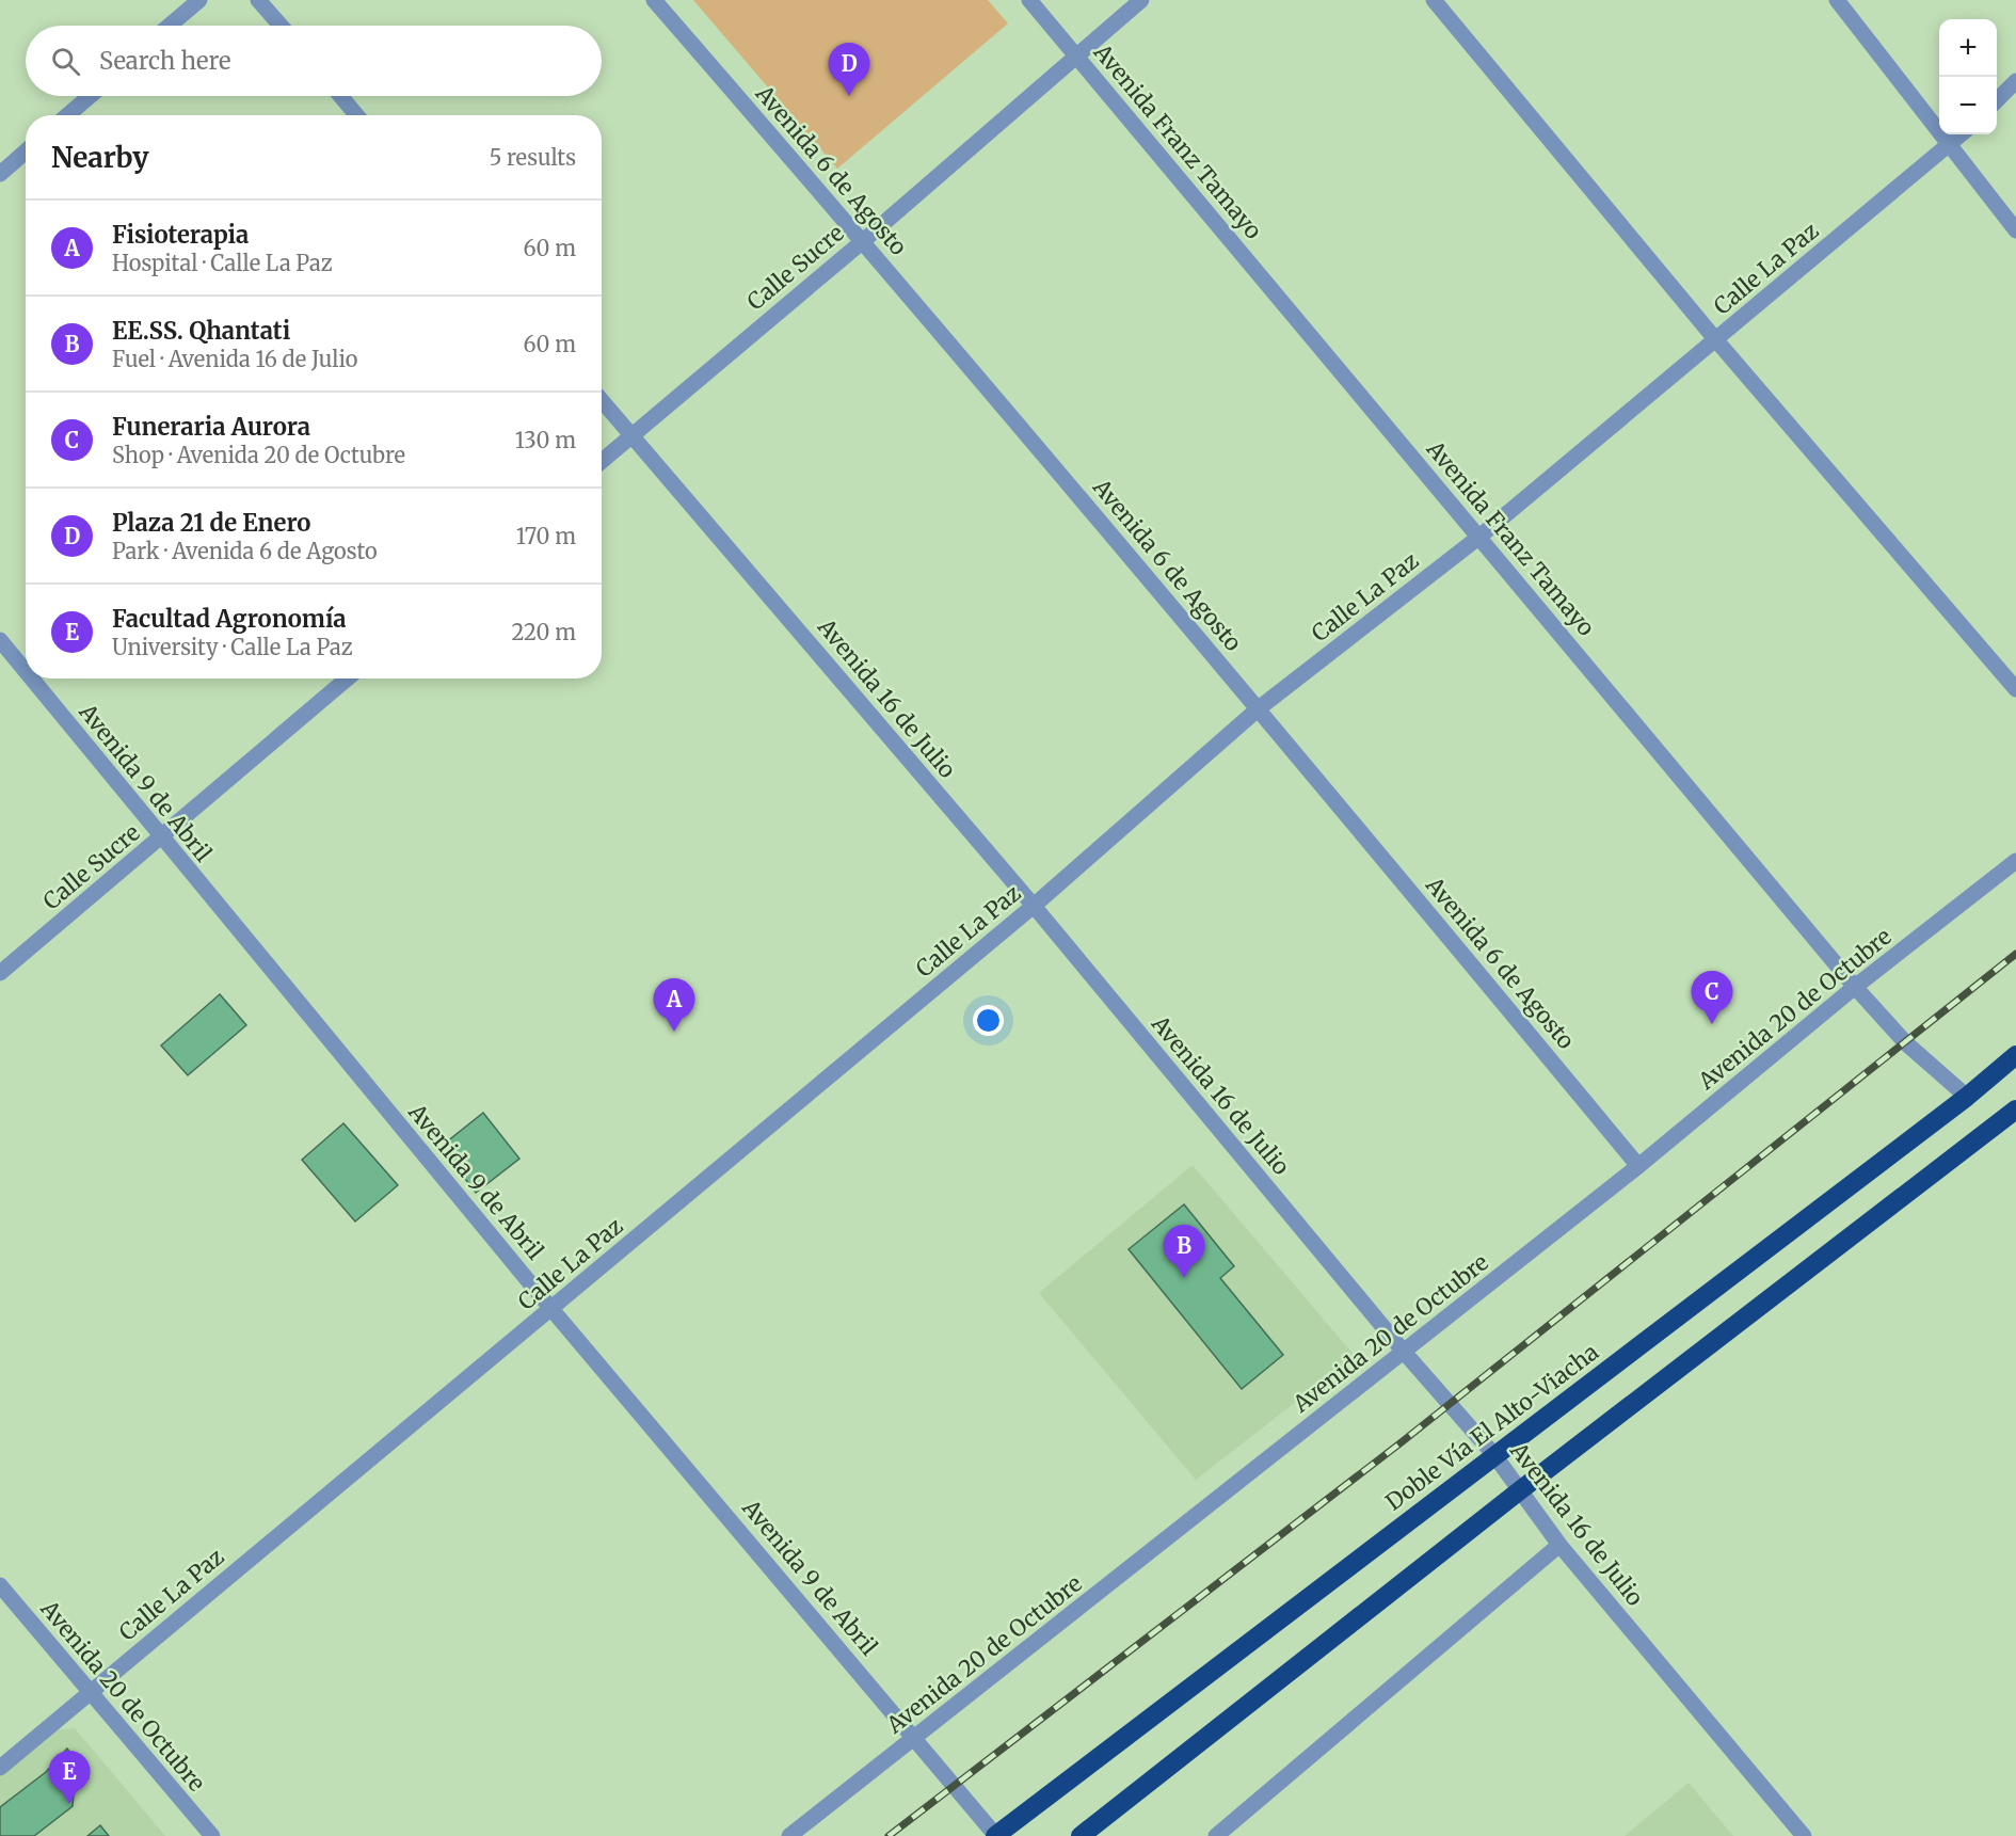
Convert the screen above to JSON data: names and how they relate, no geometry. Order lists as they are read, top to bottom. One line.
{"streets":{"highway":["Doble Vía El Alto-Viacha"],"street":["Avenida Franz Tamayo","Avenida 6 de Agosto","Calle Sucre","Calle La Paz","Avenida 16 de Julio","Avenida 9 de Abril","Avenida 20 de Octubre"]},"crossings":[["Avenida Franz Tamayo","Calle Sucre"],["Avenida Franz Tamayo","Calle La Paz"],["Avenida Franz Tamayo","Avenida 20 de Octubre"],["Avenida Franz Tamayo","Doble Vía El Alto-Viacha"],["Avenida 6 de Agosto","Calle Sucre"],["Avenida 6 de Agosto","Calle La Paz"],["Avenida 6 de Agosto","Avenida 20 de Octubre"],["Calle Sucre","Avenida 16 de Julio"],["Calle Sucre","Avenida 9 de Abril"],["Calle La Paz","Avenida 16 de Julio"],["Calle La Paz","Avenida 9 de Abril"],["Calle La Paz","Avenida 20 de Octubre"],["Avenida 16 de Julio","Avenida 20 de Octubre"],["Avenida 16 de Julio","Doble Vía El Alto-Viacha"],["Avenida 9 de Abril","Avenida 20 de Octubre"],["Avenida 9 de Abril","Doble Vía El Alto-Viacha"]],"page":{"map_buttons":["+","−"],"search":"Search here","pins":["D","C","A","B","E"],"heading":["Nearby","5 results"],"list":[{"mark":"A","name":"Fisioterapia","note":"Hospital · Calle La Paz","value":"60 m"},{"mark":"B","name":"EE.SS. Qhantati","note":"Fuel · Avenida 16 de Julio","value":"60 m"},{"mark":"C","name":"Funeraria Aurora","note":"Shop · Avenida 20 de Octubre","value":"130 m"},{"mark":"D","name":"Plaza 21 de Enero","note":"Park · Avenida 6 de Agosto","value":"170 m"},{"mark":"E","name":"Facultad Agronomía","note":"University · Calle La Paz","value":"220 m"}]}}
